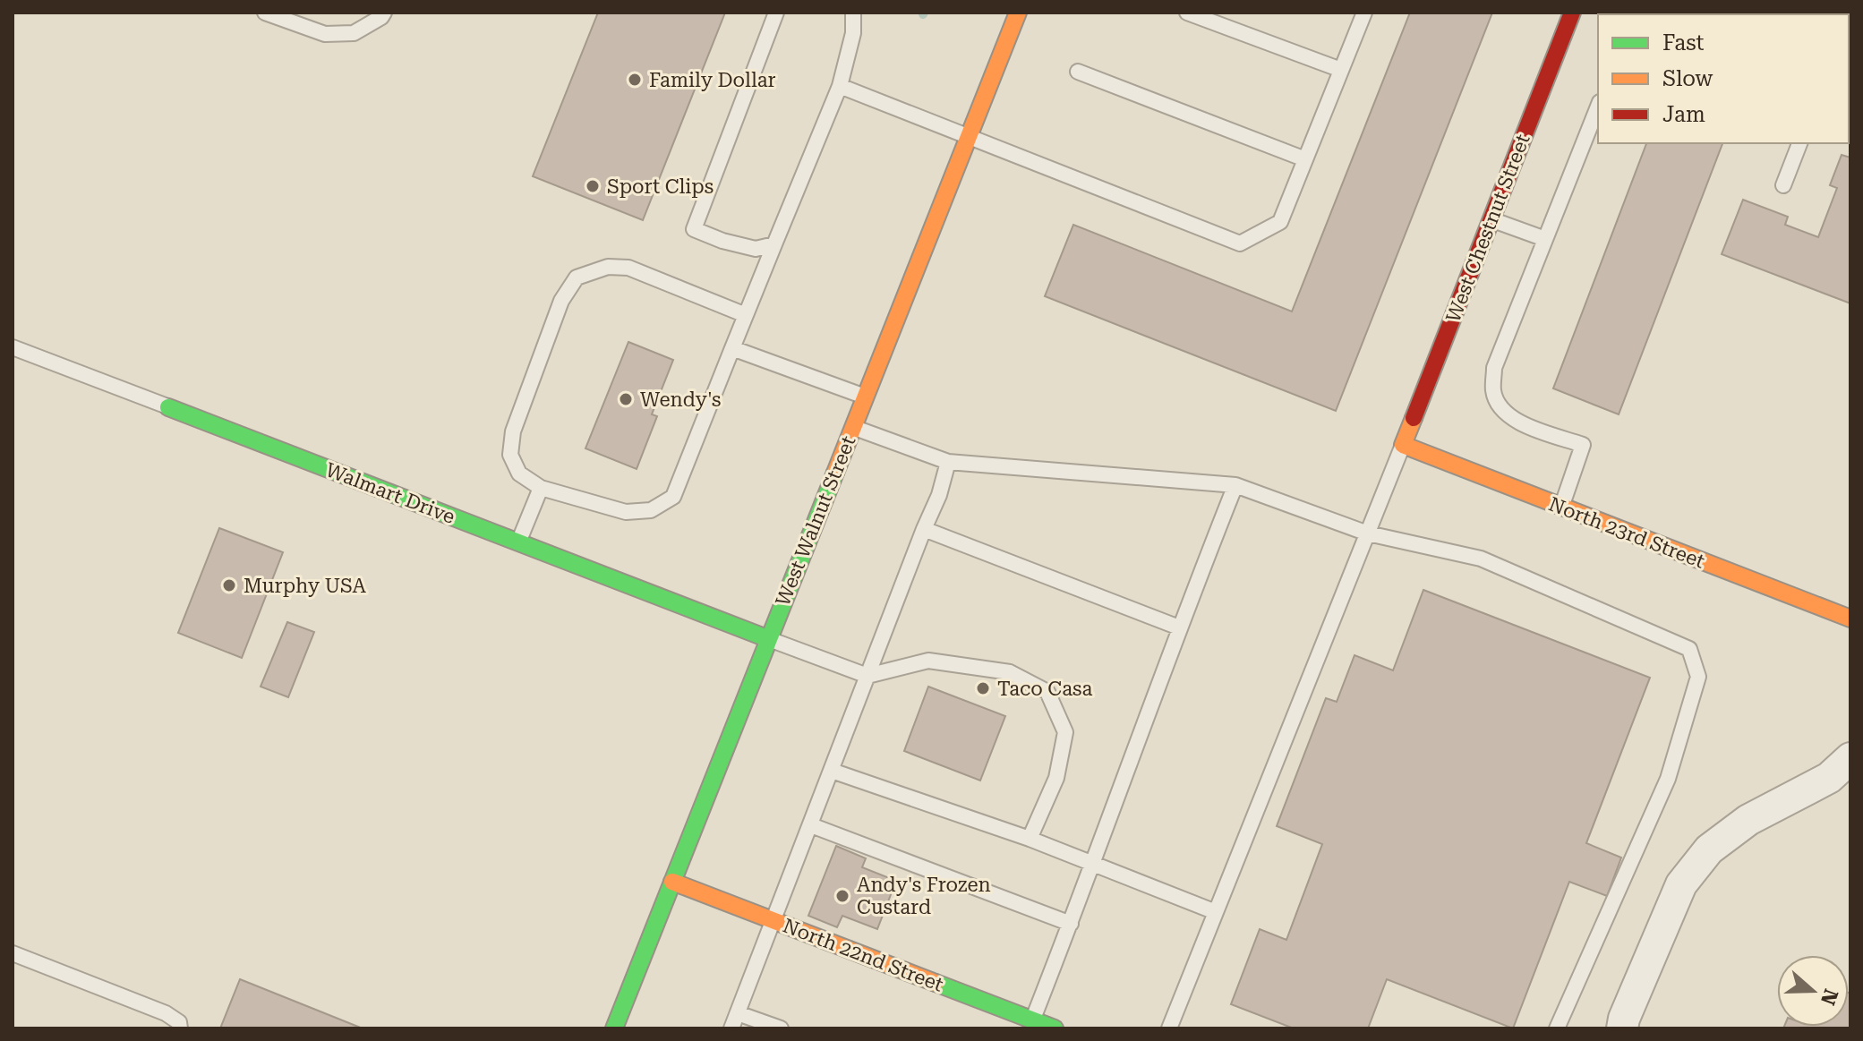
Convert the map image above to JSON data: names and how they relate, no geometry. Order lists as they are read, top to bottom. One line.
{"streets":{"street":["West Chestnut Street","Walmart Drive","West Walnut Street","North 23rd Street","North 22nd Street"]},"crossings":[["West Chestnut Street","North 23rd Street"],["Walmart Drive","West Walnut Street"],["West Walnut Street","North 22nd Street"]],"places":["Family Dollar","Sport Clips","Wendy's","Murphy USA","Taco Casa","Andy's Frozen Custard"],"legend":["Fast","Slow","Jam"],"north":"right"}
